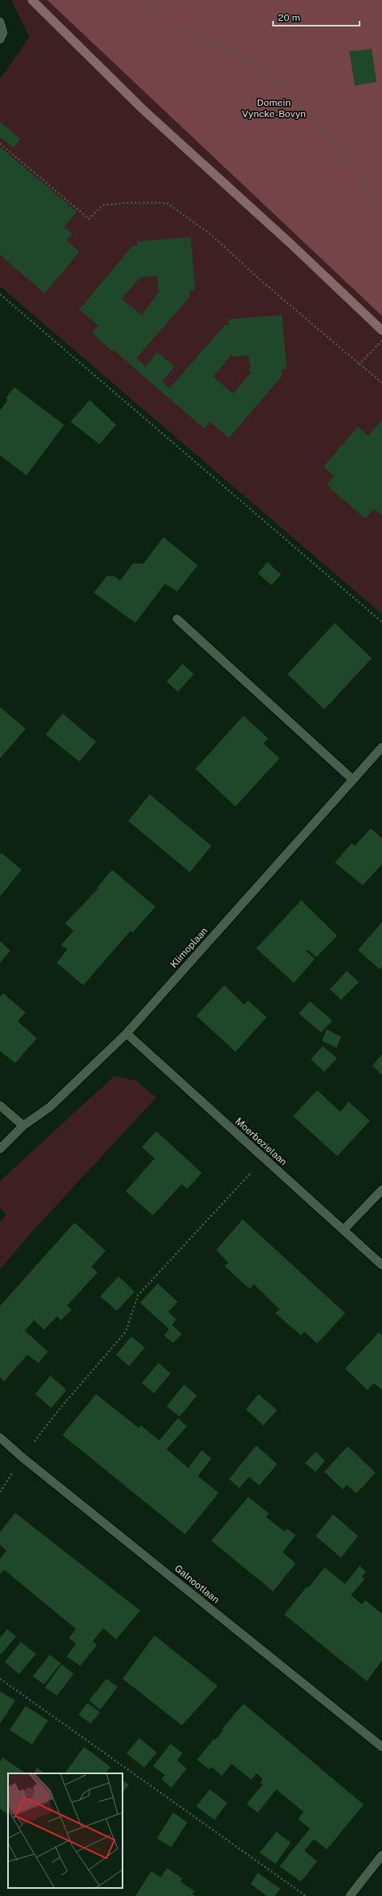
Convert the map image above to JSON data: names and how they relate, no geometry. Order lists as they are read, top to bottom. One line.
{"streets":{"street":["Klimoplaan","Moerbezielaan","Galnootlaan"]},"crossings":[["Klimoplaan","Moerbezielaan"]],"parks":["Domein Vyncke-Bovyn"],"scale_bar":"20 m"}
